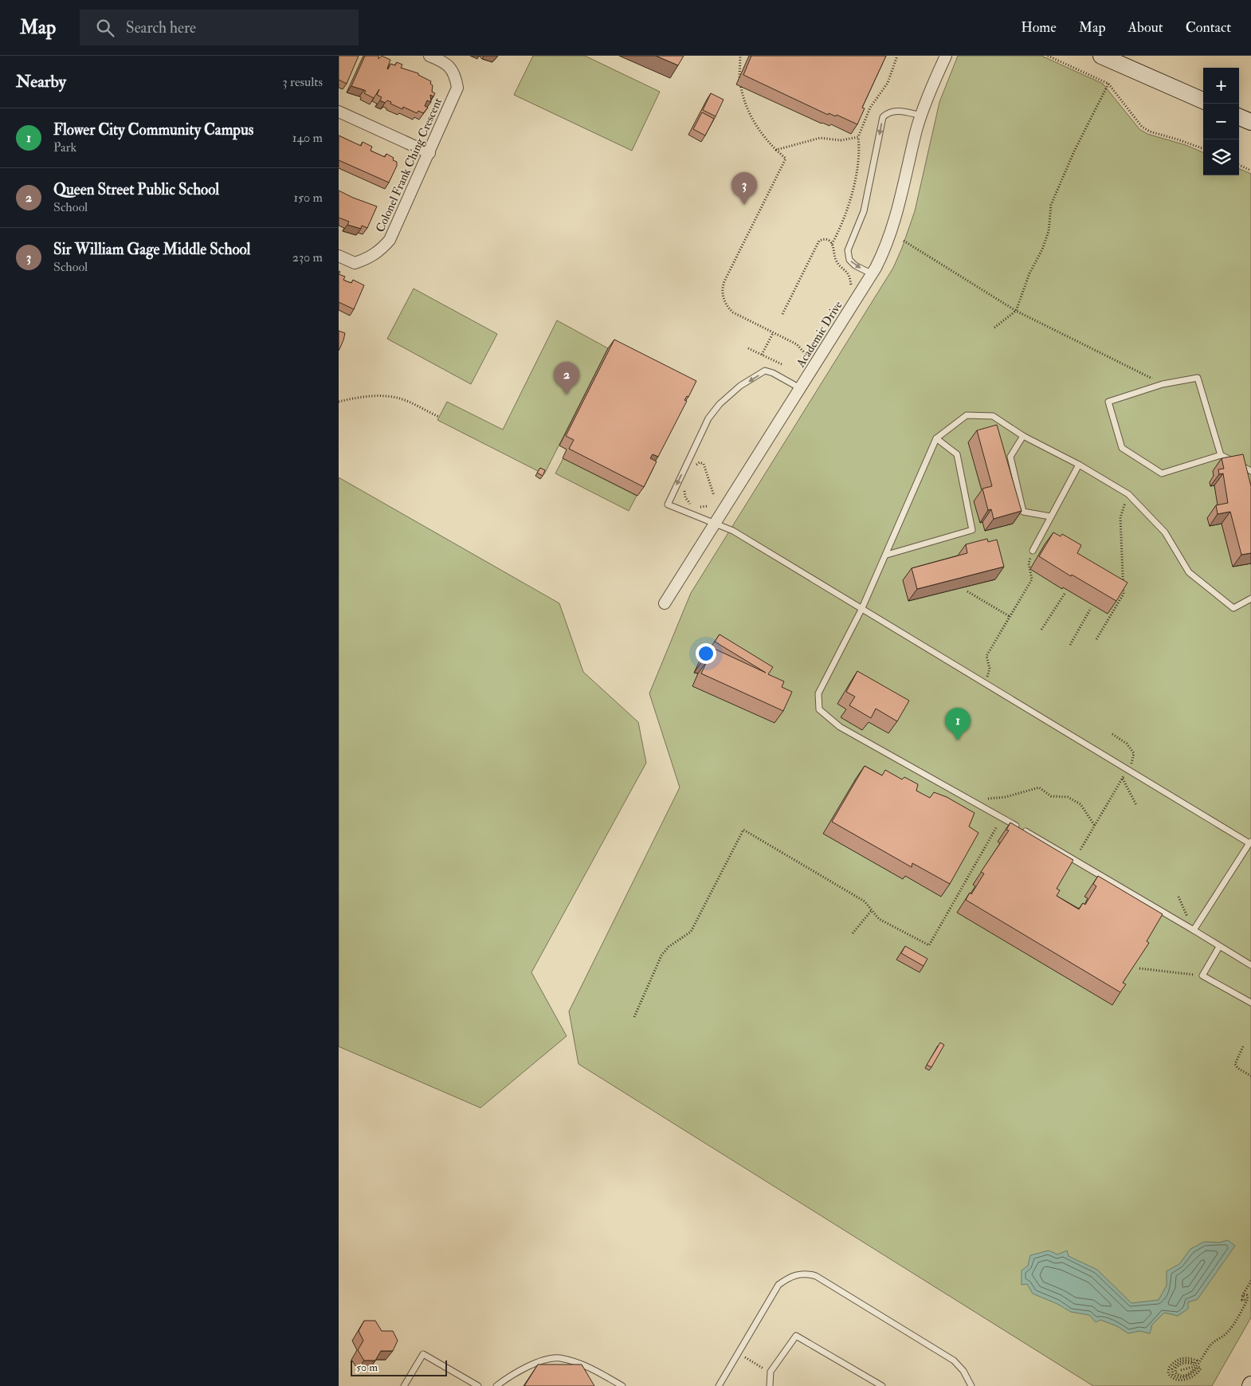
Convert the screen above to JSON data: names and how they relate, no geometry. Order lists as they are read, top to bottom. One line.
{"streets":{"street":["Colonel Frank Ching Crescent","Academic Drive"]},"scale_bar":"50 m","page":{"header":"Map","search":"Search here","nav":["Home","Map","About","Contact"],"heading":["Nearby","3 results"],"map_buttons":["+","−"],"list":[{"mark":"1","name":"Flower City Community Campus","note":"Park","value":"140 m"},{"mark":"2","name":"Queen Street Public School","note":"School","value":"150 m"},{"mark":"3","name":"Sir William Gage Middle School","note":"School","value":"230 m"}],"pins":["3","2","1"],"scale":"50 m"}}
